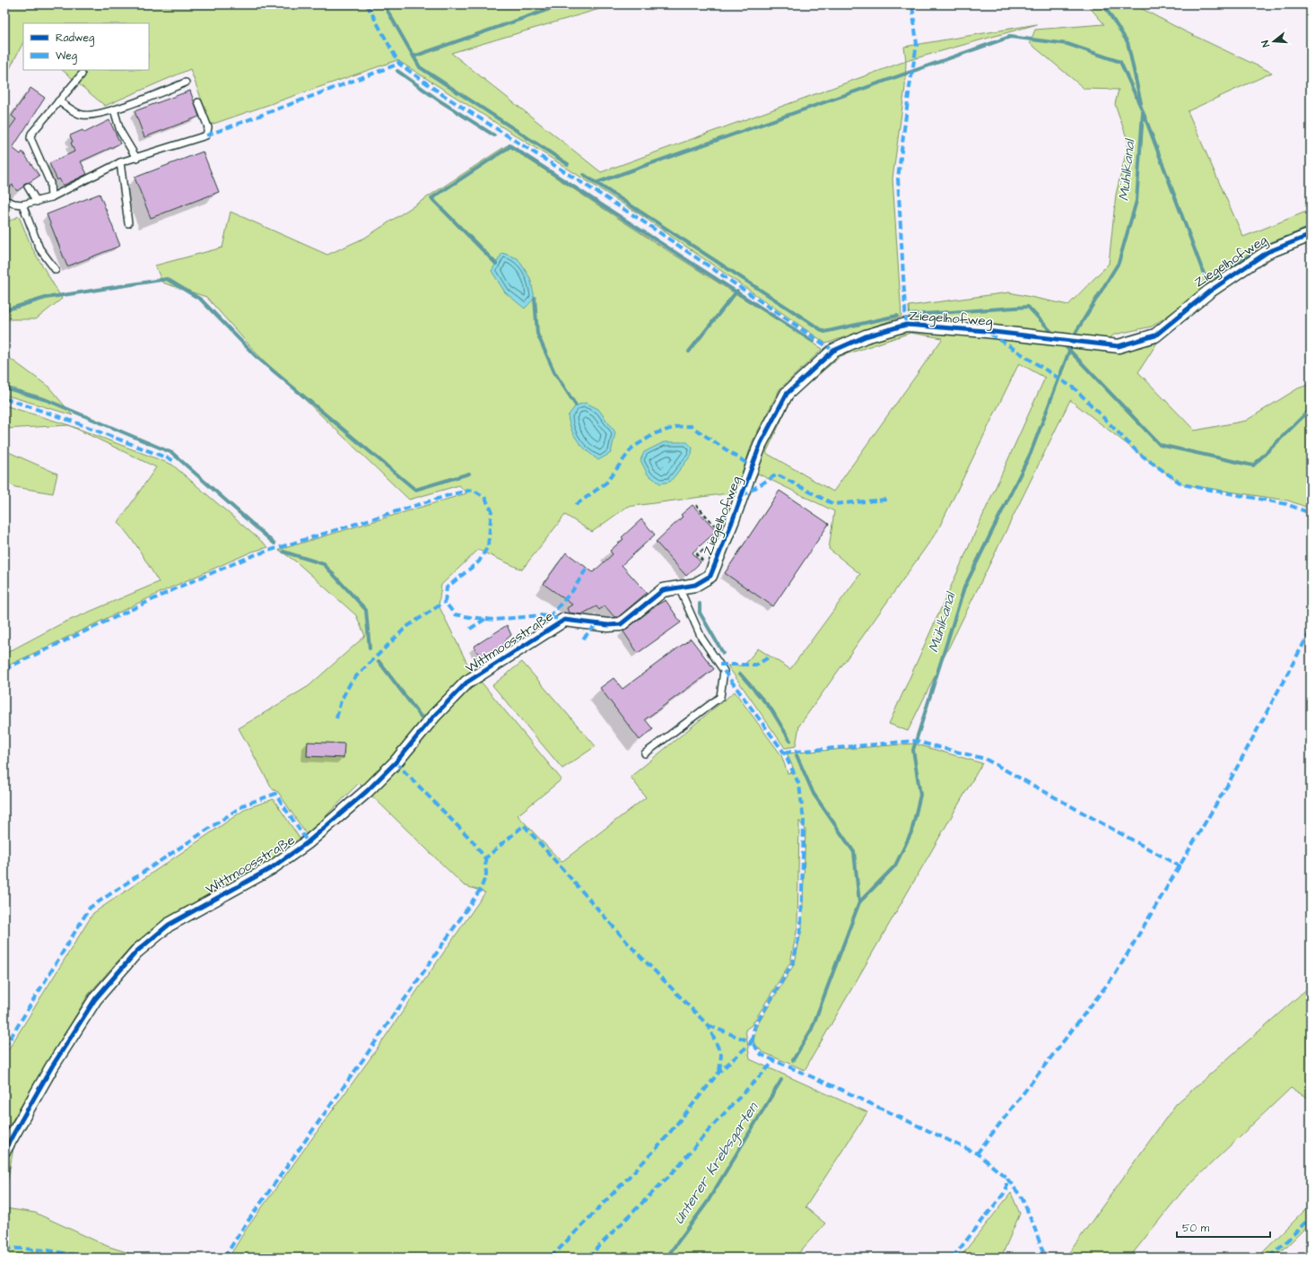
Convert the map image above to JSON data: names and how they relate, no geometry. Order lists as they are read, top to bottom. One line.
{"streets":{"street":["Ziegelhofweg","Wittmoosstraße"]},"crossings":[["Ziegelhofweg","Wittmoosstraße"]],"water":["Mühlkanal","Unterer Krebsgarten"],"legend":["Radweg","Weg"],"scale_bar":"50 m","north":"left"}
